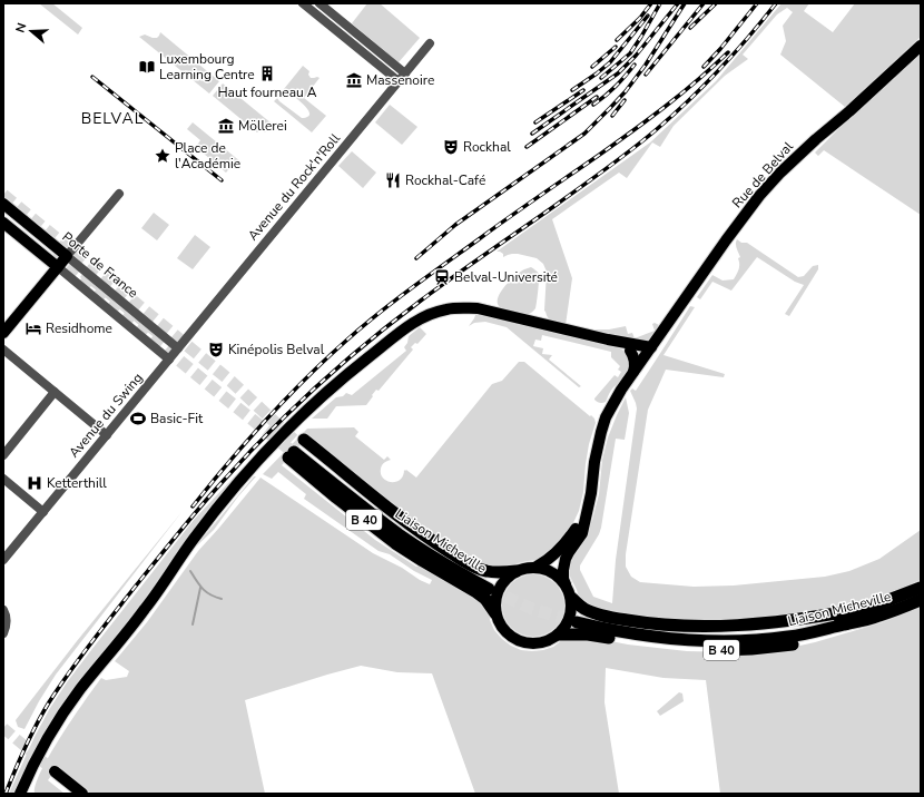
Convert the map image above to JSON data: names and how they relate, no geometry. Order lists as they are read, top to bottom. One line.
{"streets":{"highway":["B 40","Liaison Micheville"],"main road":["Rue de Belval","Porte de France"],"street":["Avenue du Rock'n'Roll","Avenue du Swing"]},"crossings":[["Rue de Belval","B 40"],["Avenue du Rock'n'Roll","Porte de France"],["Avenue du Rock'n'Roll","Avenue du Swing"],["Porte de France","Avenue du Swing"],["B 40","Liaison Micheville"]],"districts":["BELVAL"],"places":{"library":["Luxembourg Learning Centre"],"building":["Haut fourneau A"],"museum":["Massenoire","Möllerei"],"theatre":["Rockhal","Kinépolis Belval"],"place":["Place de l'Académie"],"restaurant":["Rockhal-Café"],"station":["Belval-Université"],"hotel":["Residhome"],"sports":["Basic-Fit"],"hospital":["Ketterthill"]},"north":"left"}
